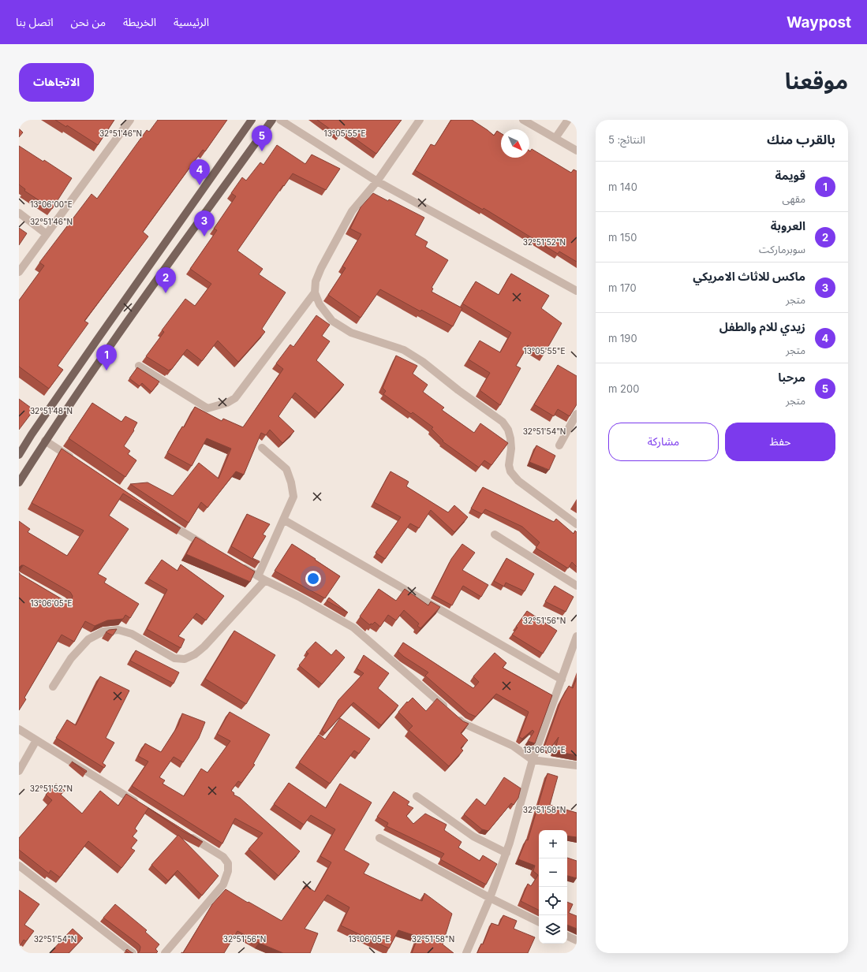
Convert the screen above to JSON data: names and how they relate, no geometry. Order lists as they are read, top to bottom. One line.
{"north":"bottom right","page":{"header":"Waypost","nav":["الرئيسية","الخريطة","من نحن","اتصل بنا"],"title":"موقعنا","buttons":["الاتجاهات",["حفظ","مشاركة"]],"heading":["بالقرب منك","النتائج: 5"],"pins":["5","4","3","2","1"],"list":[{"mark":"1","name":"قويمة","note":"مقهى","value":"140 m"},{"mark":"2","name":"العروبة","note":"سوبرماركت","value":"150 m"},{"mark":"3","name":"ماكس للاثاث الامريكي","note":"متجر","value":"170 m"},{"mark":"4","name":"زيدي للام والطفل","note":"متجر","value":"190 m"},{"mark":"5","name":"مرحبا","note":"متجر","value":"200 m"}],"map_buttons":["+","−"]},"coordinates":["32°51'46\"N","13°05'55\"E","13°06'00\"E","32°51'52\"N","32°51'48\"N","32°51'54\"N","13°06'05\"E","32°51'56\"N","32°51'58\"N"]}
